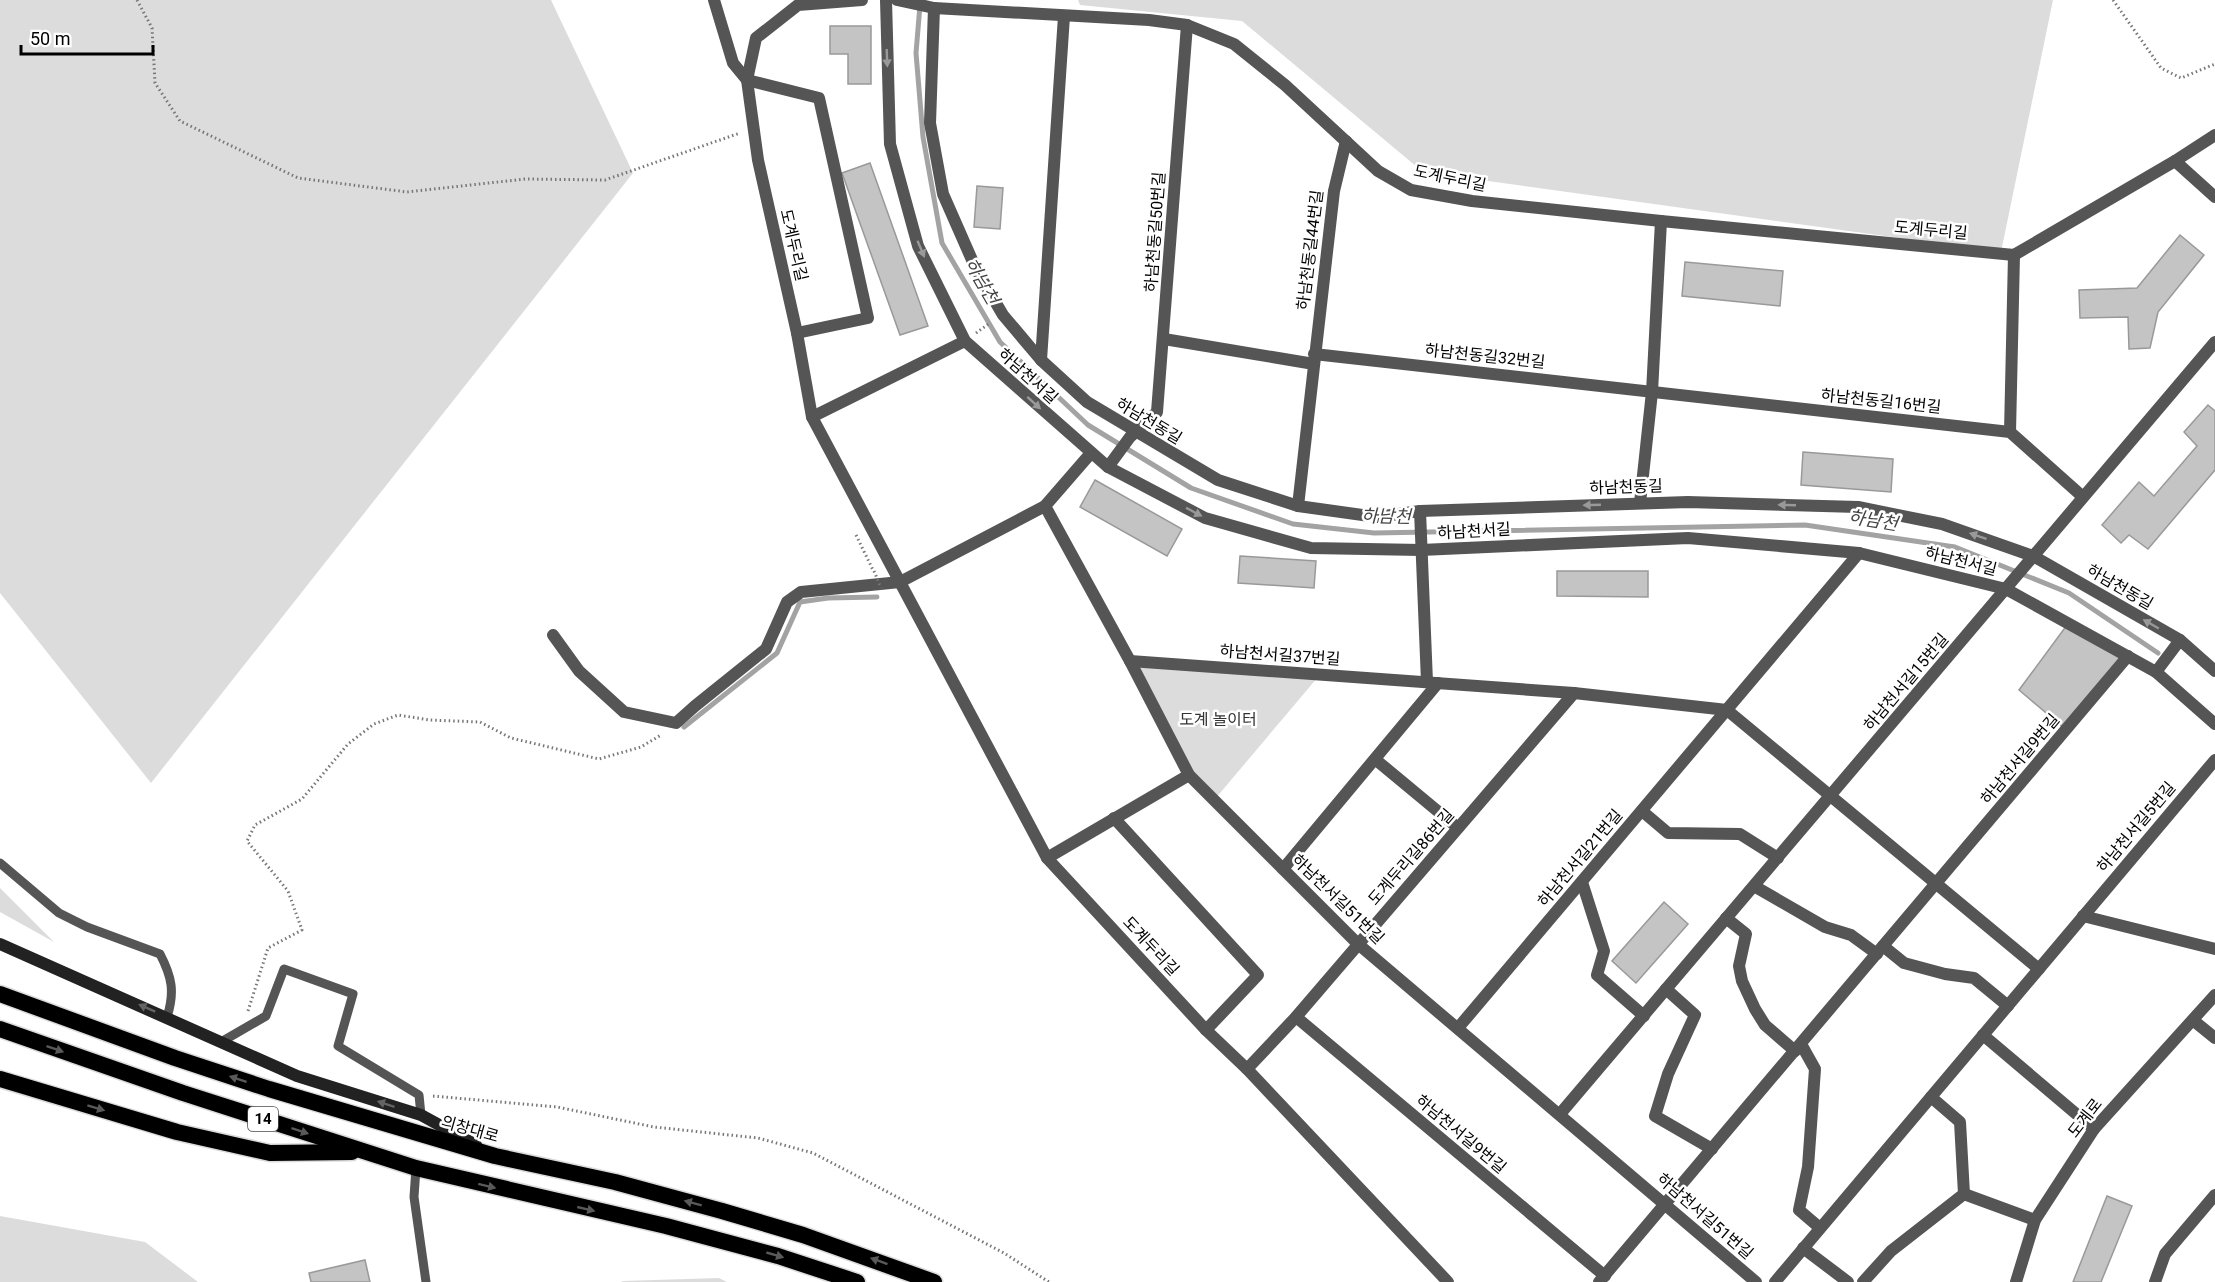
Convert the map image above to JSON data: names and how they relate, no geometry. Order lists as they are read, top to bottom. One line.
{"streets":{"highway":["14","의창대로"],"street":["도계두리길","하남천동길50번길","하남천동길44번길","하남천동길32번길","하남천서길","하남천동길16번길","하남천동길","하남천서길37번길","하남천서길15번길","하남천서길9번길","하남천서길5번길","도계두리길86번길","하남천서길21번길","하남천서길51번길","도계로"]},"crossings":[["도계두리길","하남천동길50번길"],["도계두리길","하남천동길44번길"],["도계두리길","하남천동길"],["도계두리길","도계두리길86번길"],["하남천동길50번길","하남천서길"],["하남천동길50번길","하남천동길"],["하남천동길44번길","하남천동길32번길"],["하남천동길44번길","하남천동길"],["하남천동길32번길","하남천동길16번길"],["하남천서길","하남천서길15번길"],["하남천서길","하남천서길9번길"],["하남천서길","하남천서길21번길"],["하남천동길","하남천서길15번길"],["하남천서길37번길","하남천서길51번길"],["하남천서길15번길","하남천서길51번길"],["하남천서길9번길","도계두리길86번길"],["하남천서길9번길","하남천서길51번길"],["도계두리길86번길","하남천서길51번길"],["하남천서길21번길","하남천서길51번길"]],"one_way":["하남천서길","하남천동길"],"water":["하남천"],"parks":["도계 놀이터"],"scale_bar":"50 m"}
